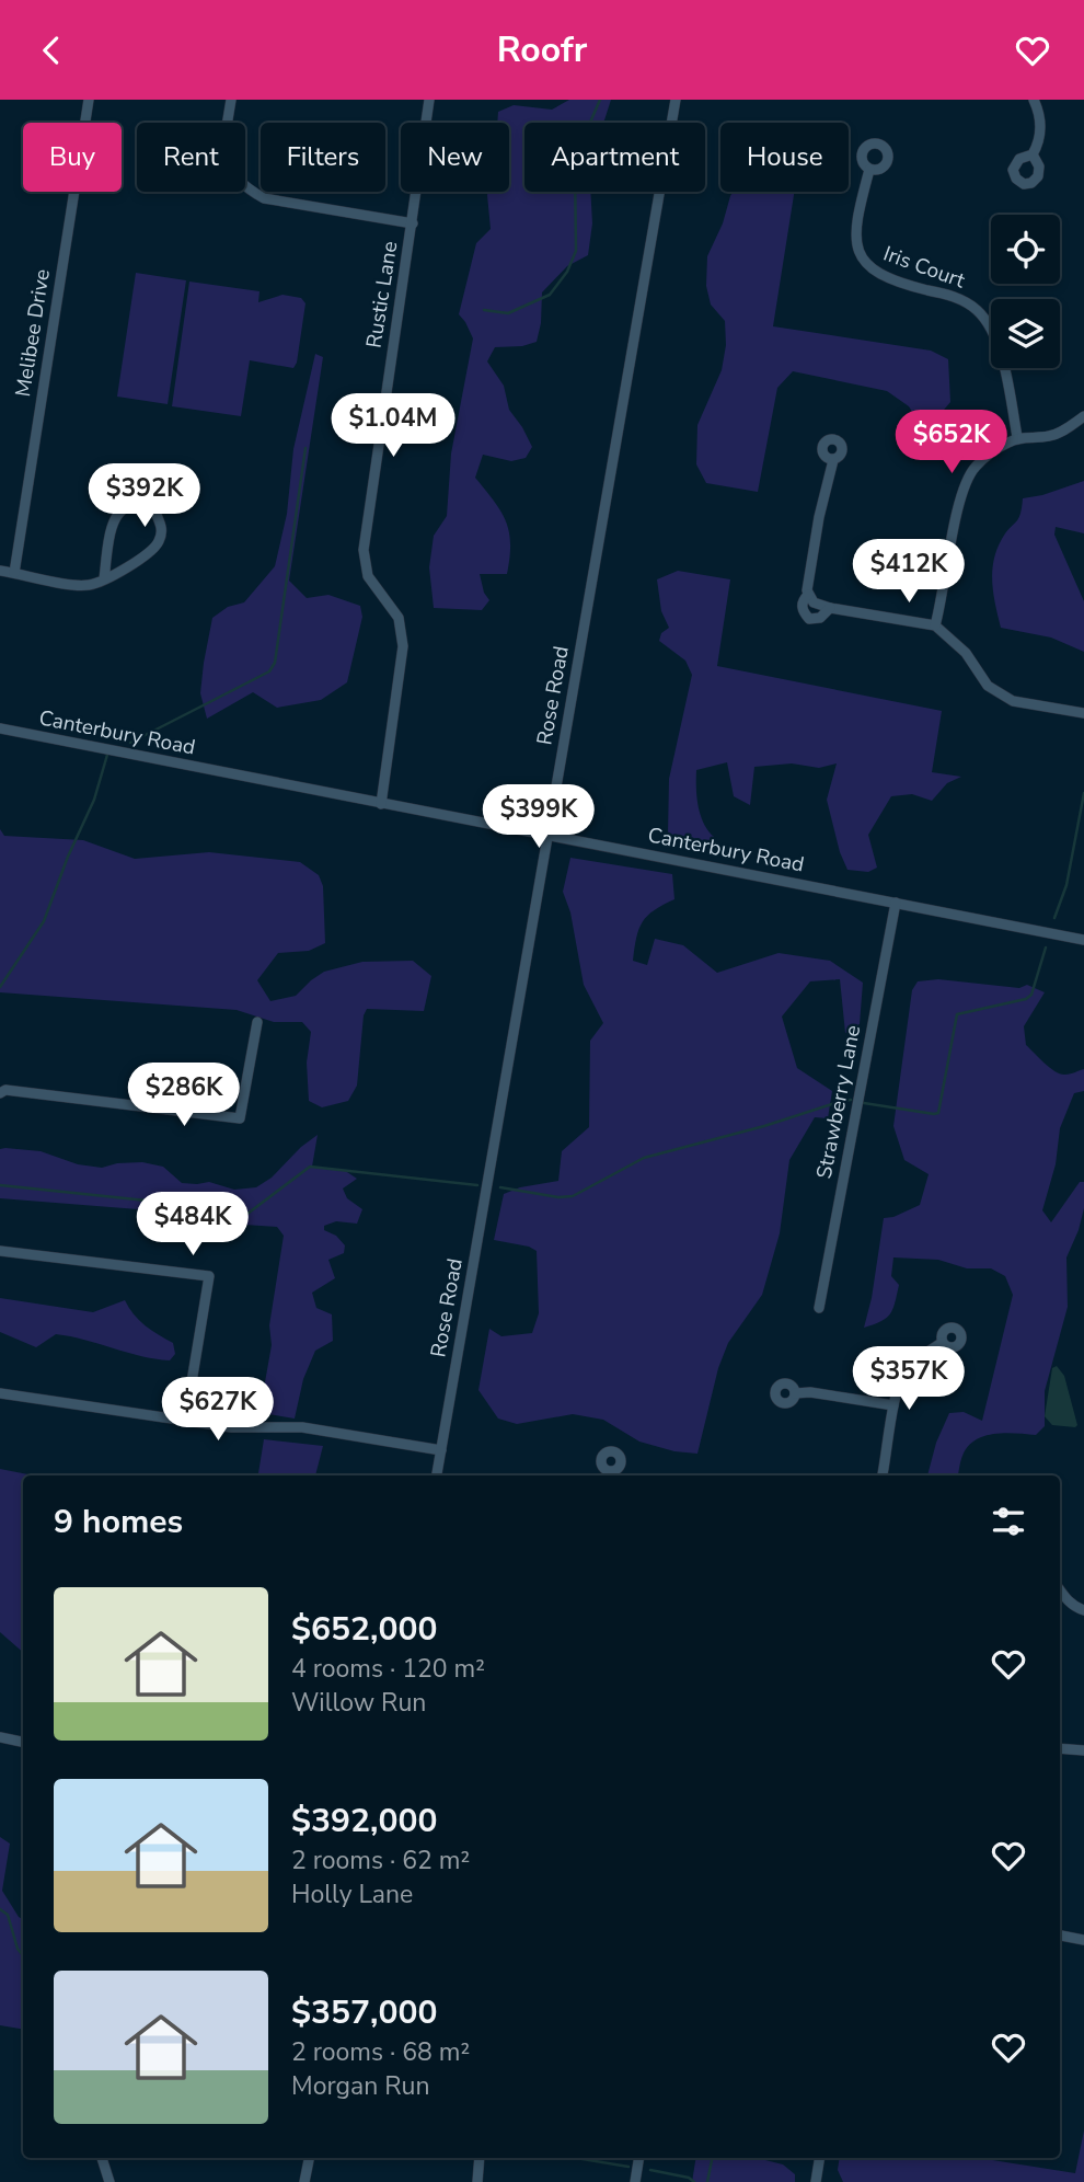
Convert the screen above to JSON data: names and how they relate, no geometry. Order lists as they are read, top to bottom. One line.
{"streets":{"street":["Iris Court","Rustic Lane","Melibee Drive","Rose Road","Canterbury Road","Strawberry Lane"]},"crossings":[["Rustic Lane","Canterbury Road"],["Rose Road","Canterbury Road"],["Canterbury Road","Strawberry Lane"]],"page":{"header":"Roofr","chip":["Buy","Rent","Filters","New","Apartment","House"],"price":["$1.04M","$652K","$392K","$412K","$399K","$286K","$484K","$357K","$627K"],"heading":"9 homes","list":[{"name":"$652,000","note":"4 rooms · 120 m² · Willow Run"},{"name":"$392,000","note":"2 rooms · 62 m² · Holly Lane"},{"name":"$357,000","note":"2 rooms · 68 m² · Morgan Run"}]}}
